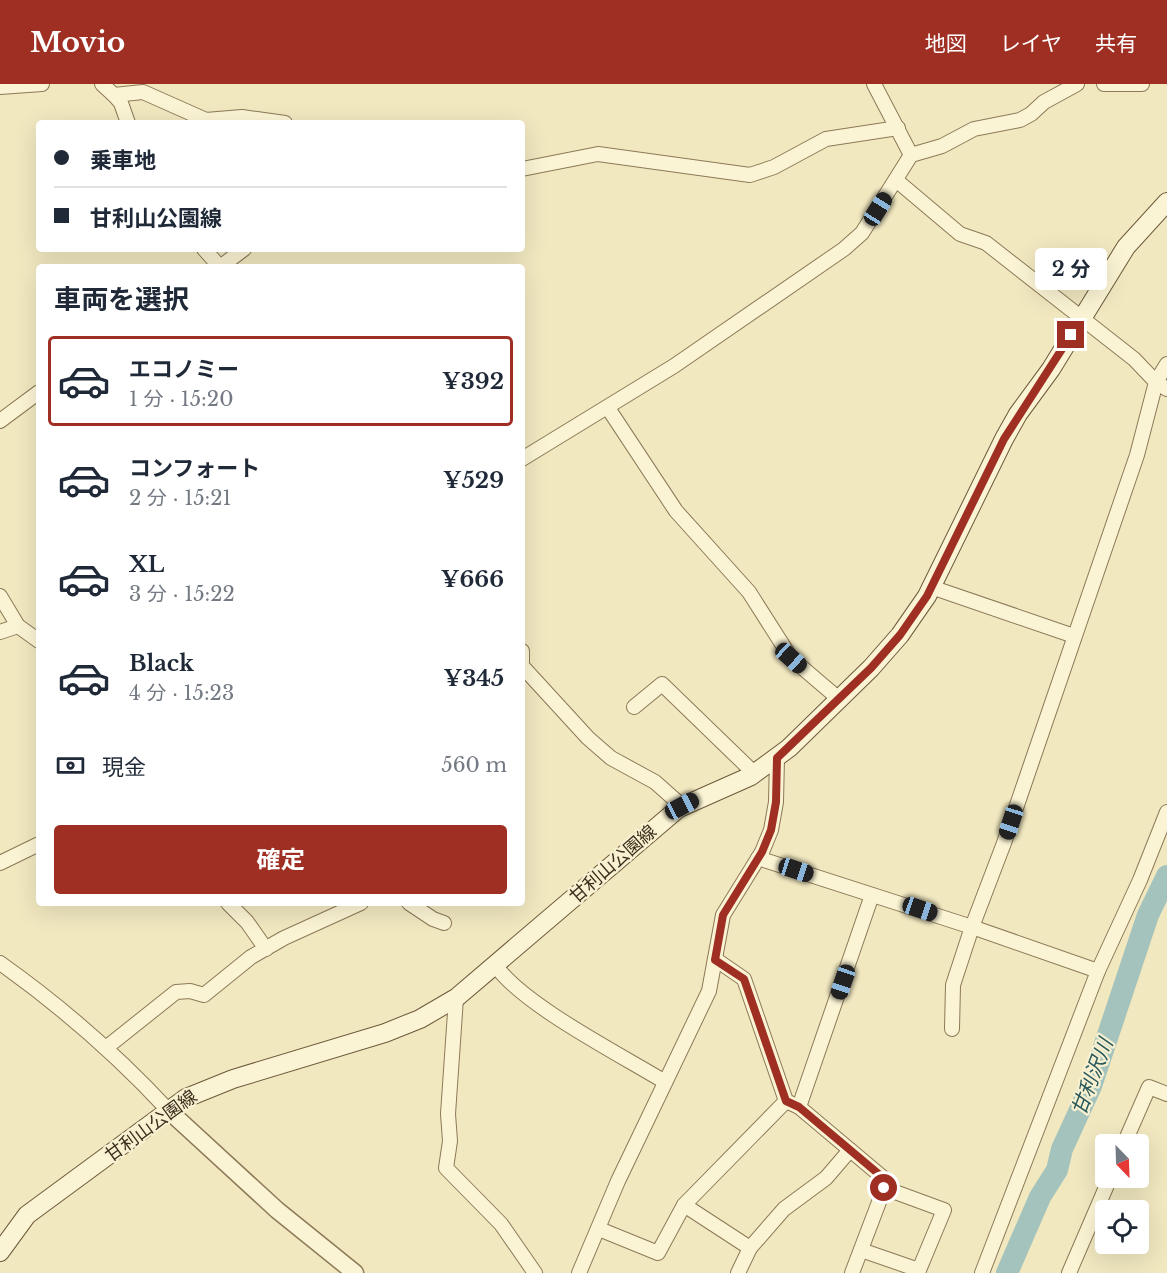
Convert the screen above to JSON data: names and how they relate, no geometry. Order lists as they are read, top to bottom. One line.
{"streets":{"main road":["甘利山公園線"]},"water":["甘利沢川"],"north":"bottom right","page":{"header":"Movio","nav":["地図","レイヤ","共有"],"banner":["乗車地","甘利山公園線"],"bubble":"2 分","heading":"車両を選択","list":[{"name":"エコノミー","note":"1 分 · 15:20","value":"¥392"},{"name":"コンフォート","note":"2 分 · 15:21","value":"¥529"},{"name":"XL","note":"3 分 · 15:22","value":"¥666"},{"name":"Black","note":"4 分 · 15:23","value":"¥345"}],"pay":["現金","560 m"],"buttons":"確定"}}
